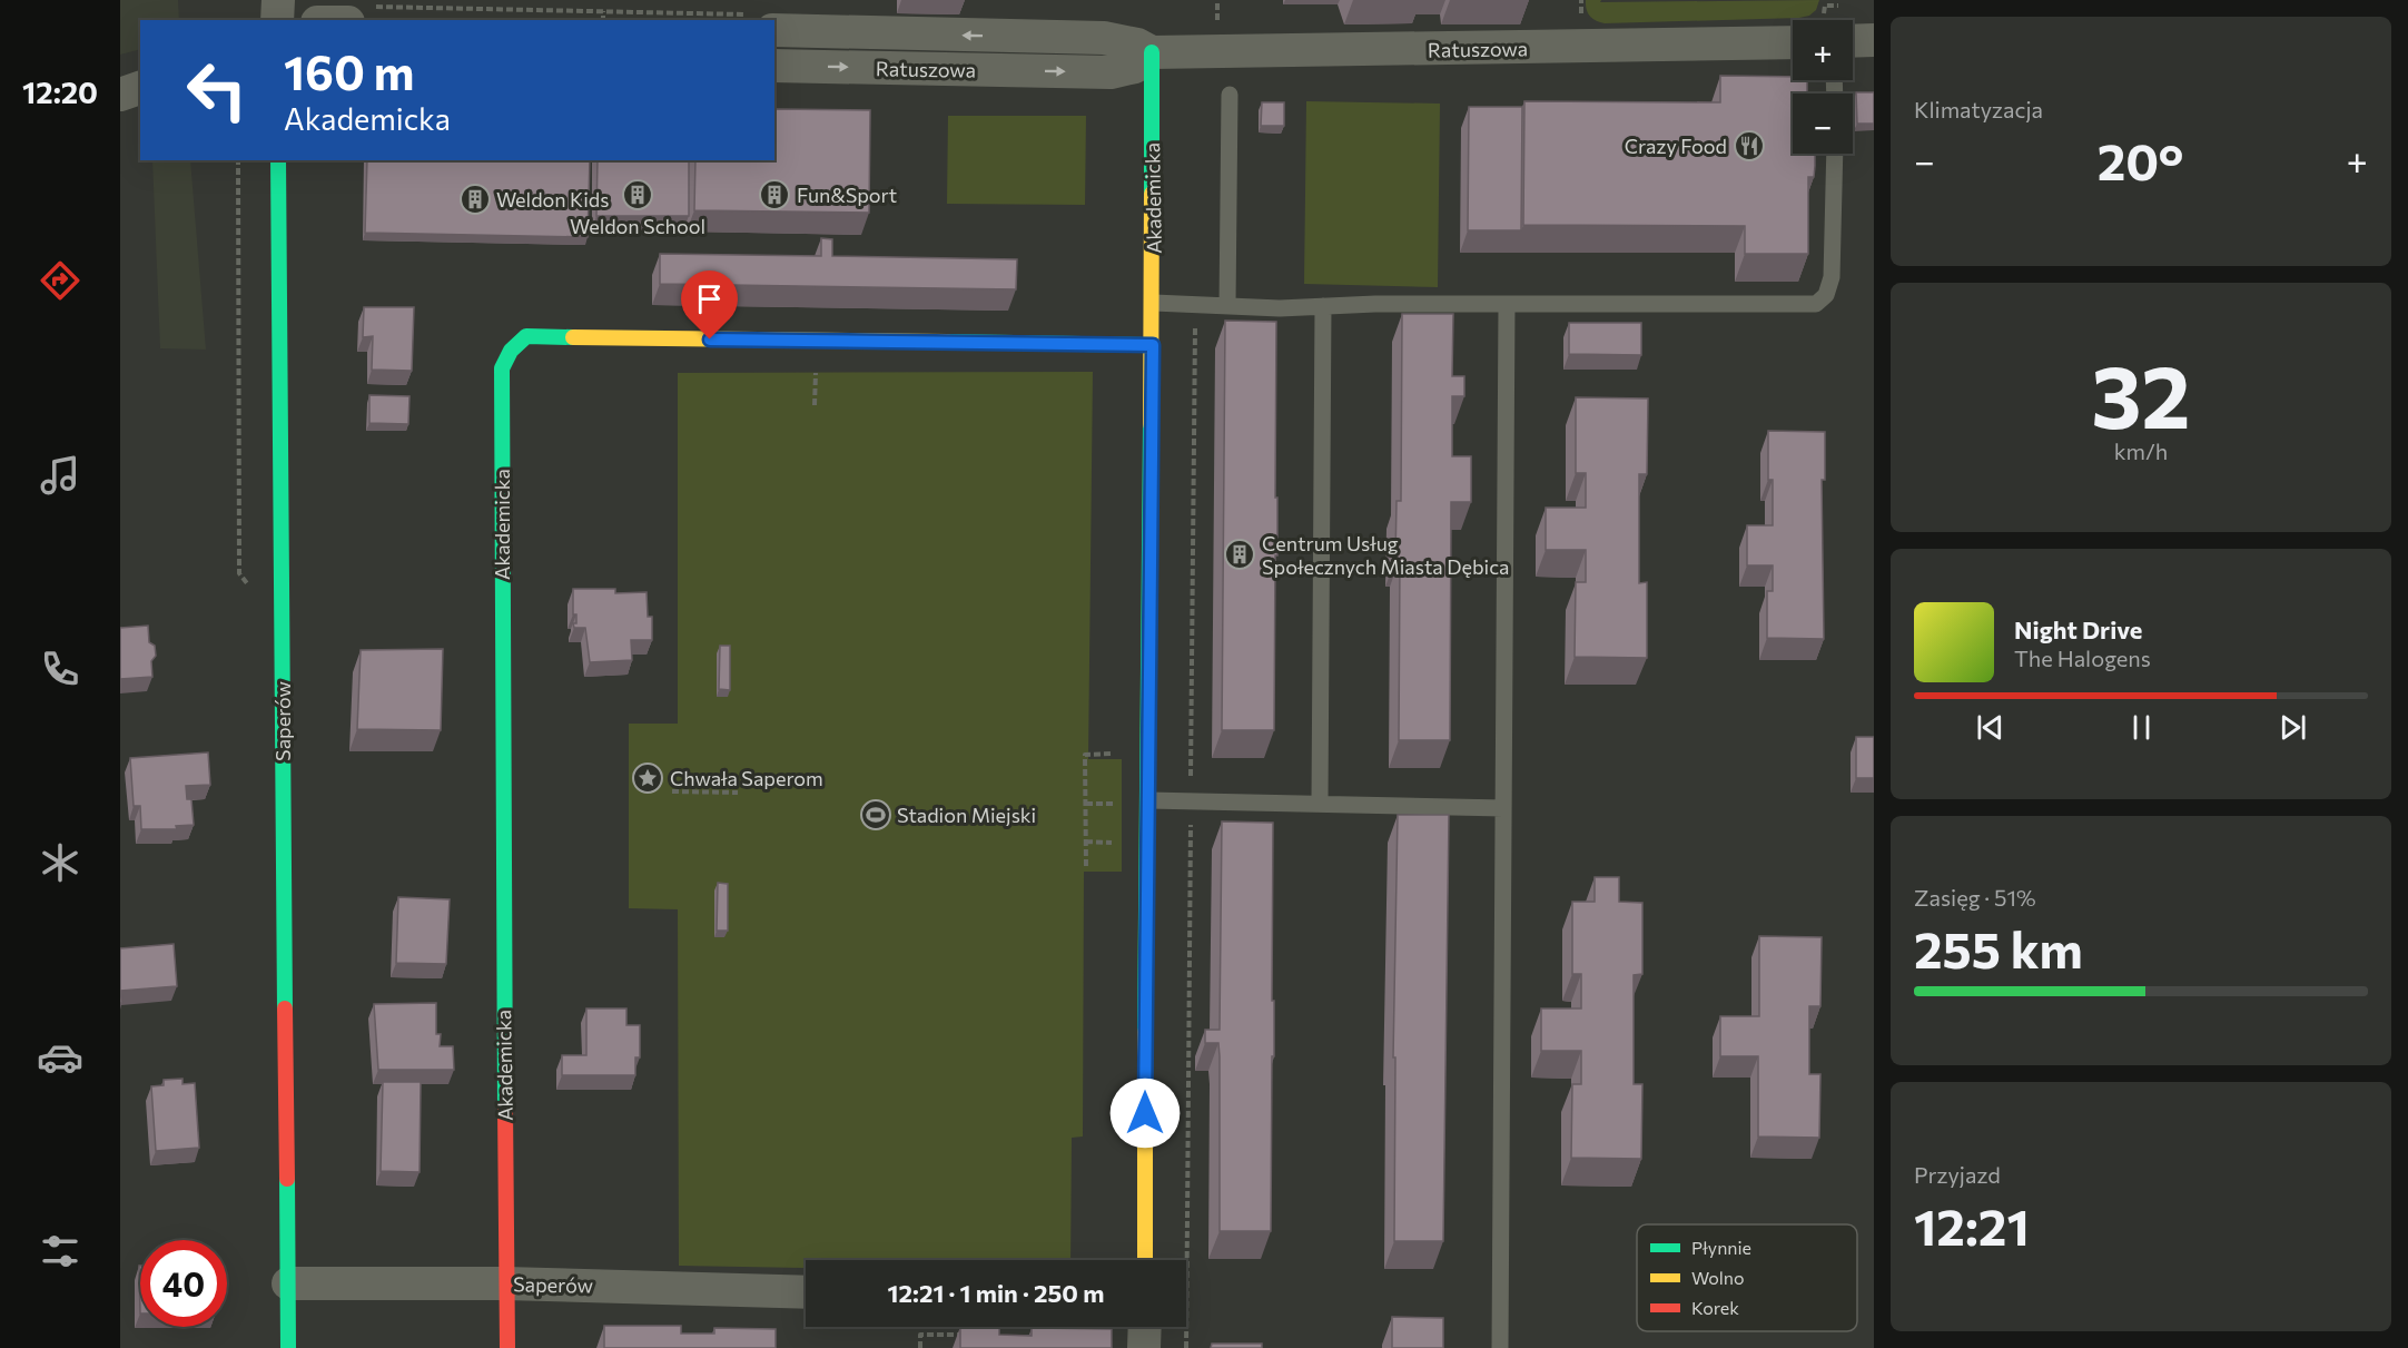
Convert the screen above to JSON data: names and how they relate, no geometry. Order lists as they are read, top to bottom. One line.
{"streets":{"street":["Ratuszowa","Akademicka","Saperów"]},"crossings":[["Ratuszowa","Akademicka"],["Akademicka","Saperów"]],"places":{"restaurant":["Crazy Food"],"building":["Weldon School","Fun&Sport","Weldon Kids","Centrum Usług Społecznych Miasta Dębica"],"place":["Chwała Saperom"],"sports":["Stadion Miejski"]},"legend":["Płynnie","Wolno","Korek"],"page":{"tabs":"12:20","tile":["Klimatyzacja",["32","km/h"],["Zasięg · 51%","255 km"],["Przyjazd","12:21"]],"map_buttons":["+","−"],"turn":["160 m","Akademicka"],"heat":["−","20°","+"],"song":["Night Drive","The Halogens"],"limit":"40","trip":"12:21 · 1 min · 250 m"}}
